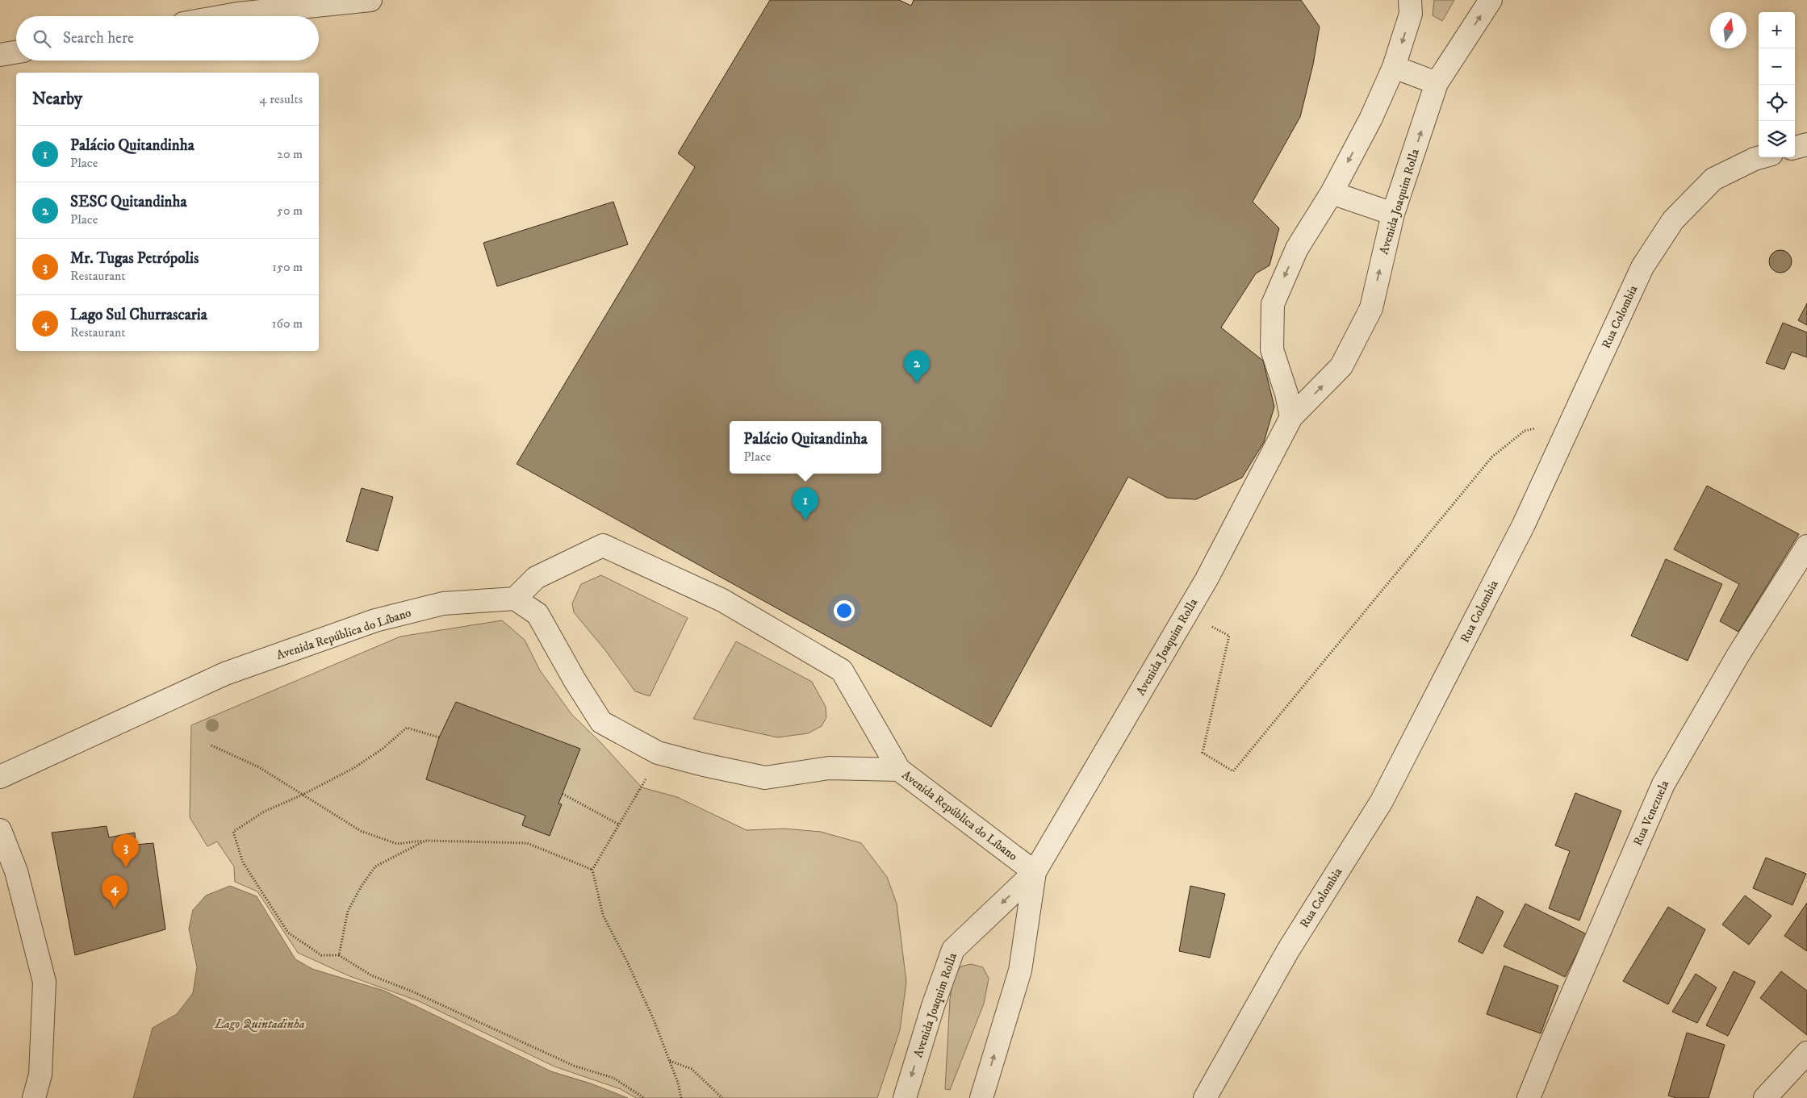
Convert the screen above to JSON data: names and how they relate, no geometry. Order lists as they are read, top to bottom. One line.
{"streets":{"street":["Avenida Joaquim Rolla","Rua Colombia","Avenida República do Líbano","Rua Venezuela"]},"crossings":[["Avenida Joaquim Rolla","Avenida República do Líbano"]],"water":["Lago Quintadinha"],"north":"top","page":{"map_buttons":["+","−"],"search":"Search here","heading":["Nearby","4 results"],"list":[{"mark":"1","name":"Palácio Quitandinha","note":"Place","value":"20 m"},{"mark":"2","name":"SESC Quitandinha","note":"Place","value":"50 m"},{"mark":"3","name":"Mr. Tugas Petrópolis","note":"Restaurant","value":"150 m"},{"mark":"4","name":"Lago Sul Churrascaria","note":"Restaurant","value":"160 m"}],"pins":["2","1","3","4"],"popup":["Palácio Quitandinha","Place"]}}
